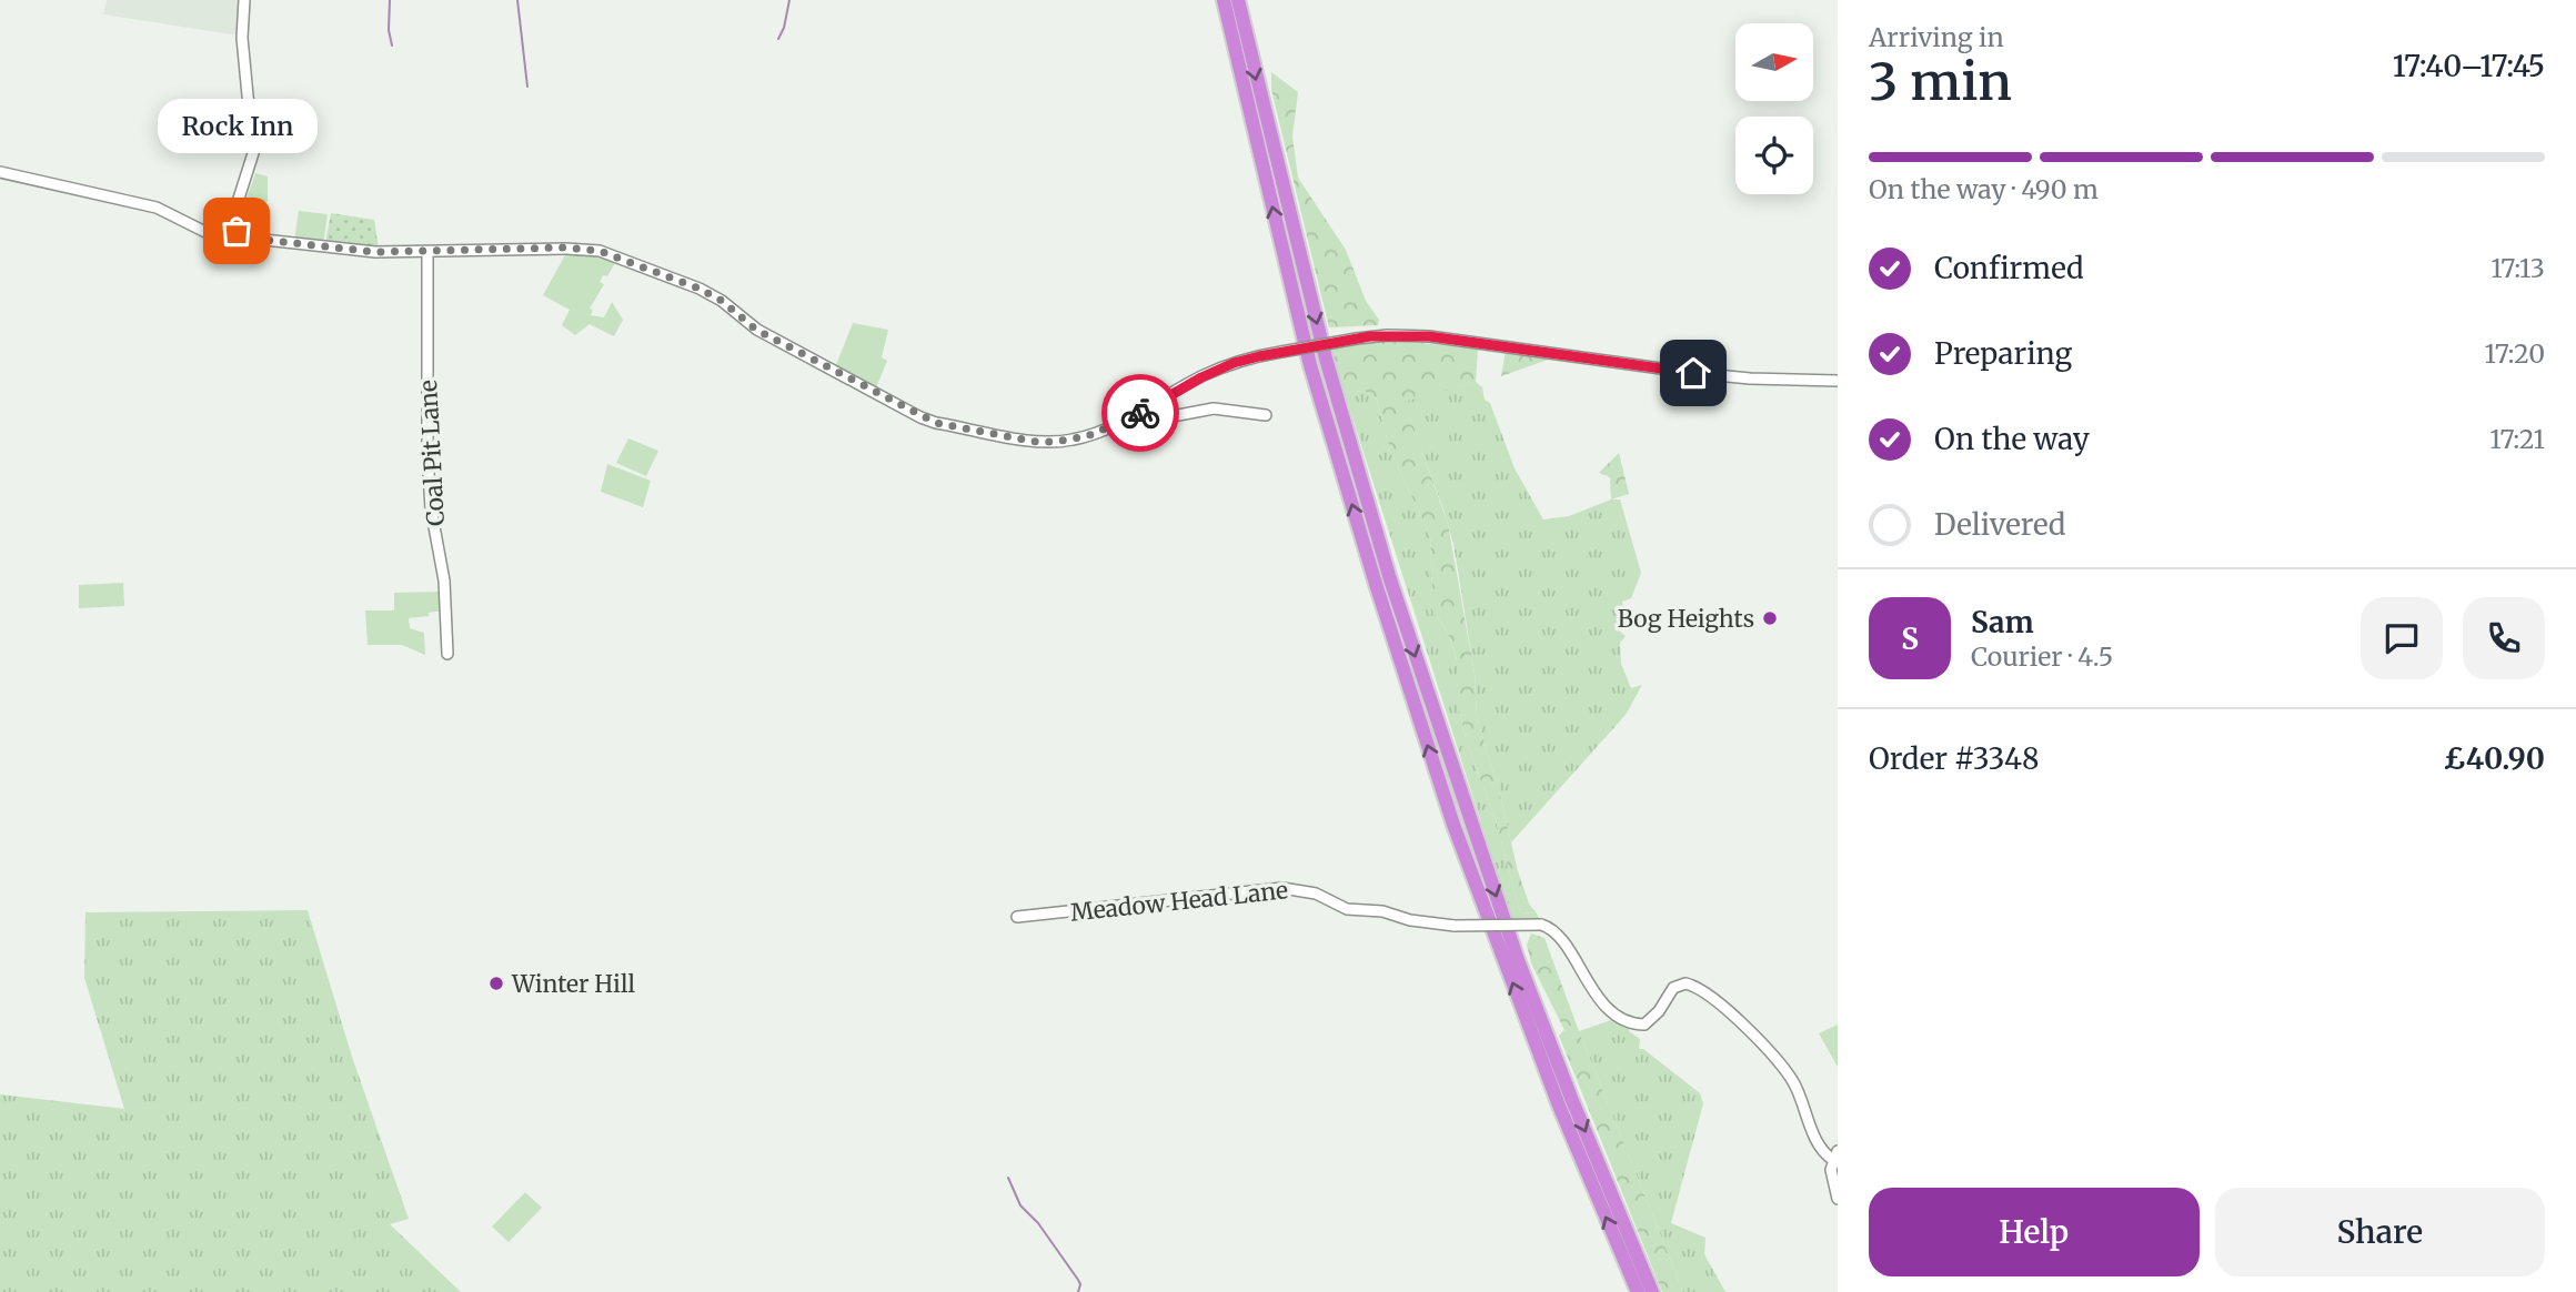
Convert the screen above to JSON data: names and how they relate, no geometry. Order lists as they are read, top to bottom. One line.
{"streets":{"street":["Coal Pit Lane","Meadow Head Lane"]},"places":["Rock Inn","Bog Heights","Winter Hill"],"north":"right","page":{"heading":["3 min","Arriving in","17:40–17:45"],"panel":["Sam","Courier · 4.5","Order #3348","£40.90"],"bubble":"Rock Inn","bar":"On the way · 490 m","list":[["Confirmed","17:13"],["Preparing","17:20"],["On the way","17:21"],"Delivered"],"round":"S","buttons":["Help","Share"]}}
